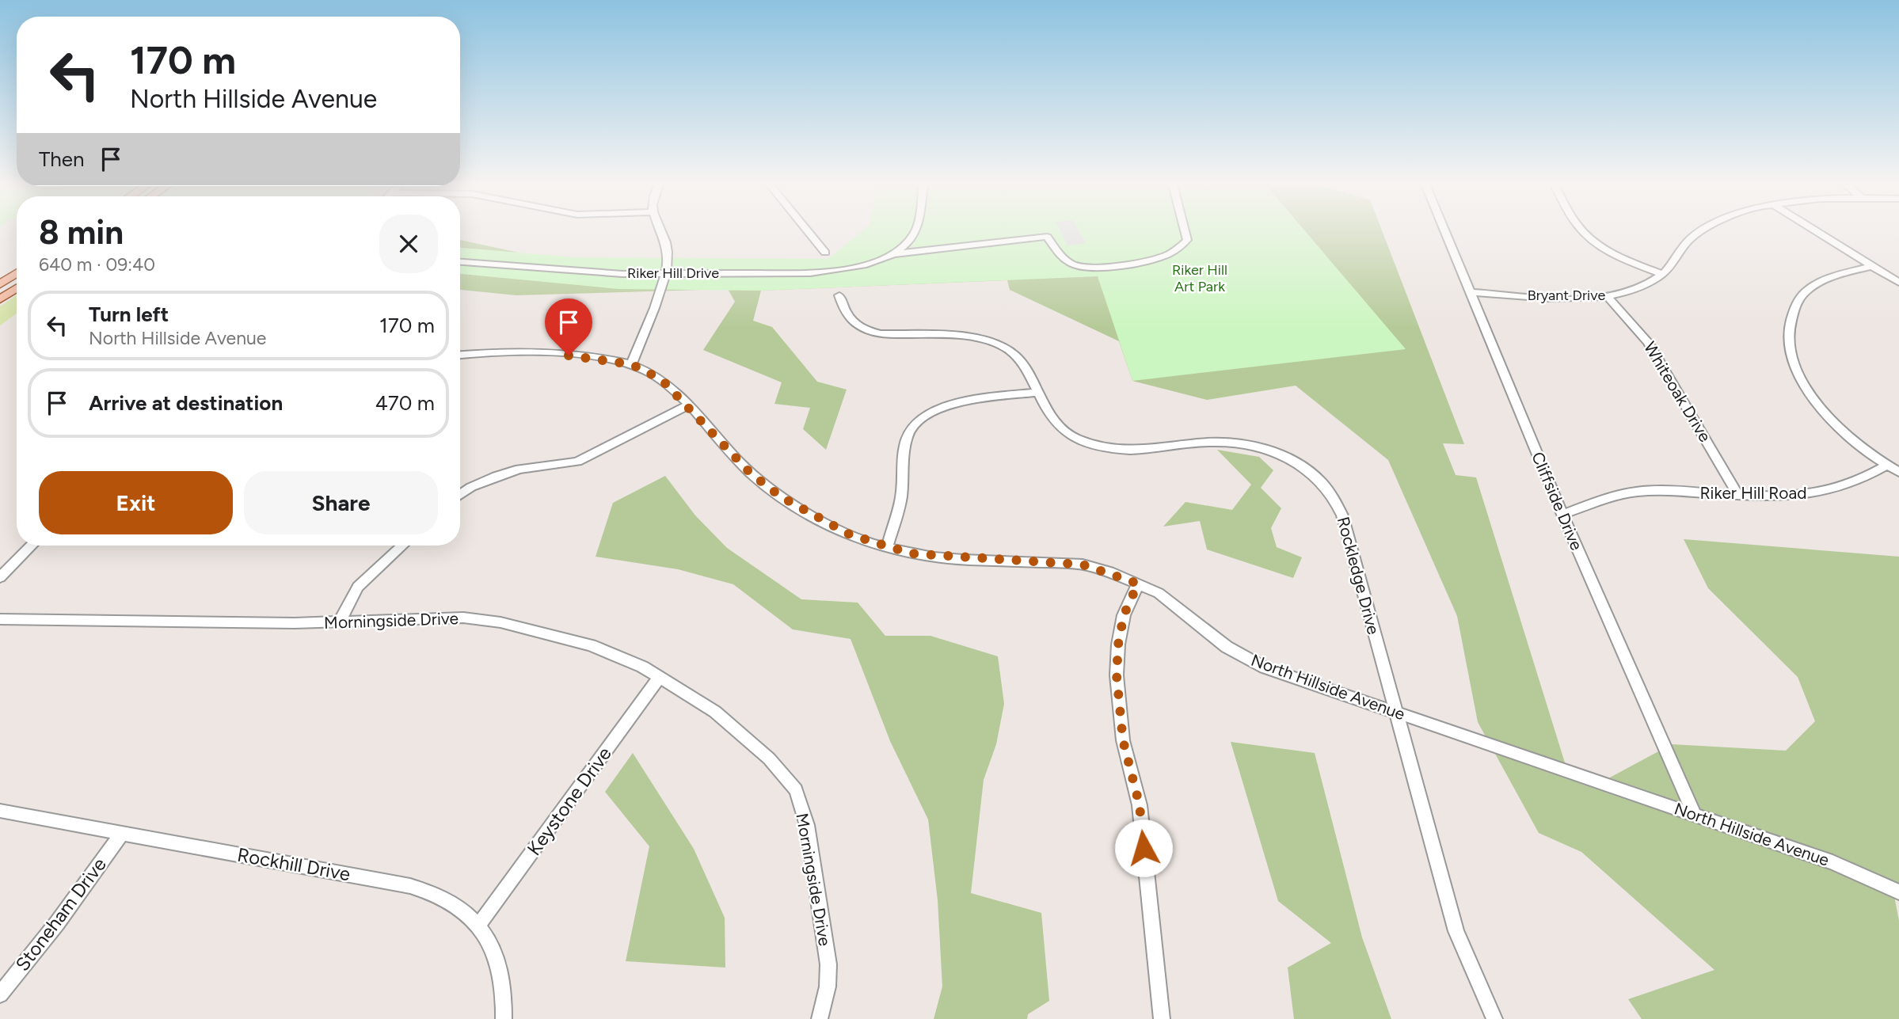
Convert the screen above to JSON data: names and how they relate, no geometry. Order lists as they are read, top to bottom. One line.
{"streets":{"street":["Riker Hill Drive","Bryant Drive","Whiteoak Drive","Riker Hill Road","Cliffside Drive","Rockledge Drive","Morningside Drive","North Hillside Avenue","Keystone Drive","Rockhill Drive","Stoneham Drive"]},"crossings":[["Bryant Drive","Whiteoak Drive"],["Bryant Drive","Cliffside Drive"],["Whiteoak Drive","Riker Hill Road"],["Riker Hill Road","Cliffside Drive"],["Cliffside Drive","North Hillside Avenue"],["Rockledge Drive","North Hillside Avenue"],["Morningside Drive","Keystone Drive"],["Keystone Drive","Rockhill Drive"],["Rockhill Drive","Stoneham Drive"]],"parks":["Riker Hill Art Park"],"page":{"turn":["170 m","North Hillside Avenue"],"then":"Then","heading":["8 min","640 m · 09:40"],"list":[{"name":"Turn left","note":"North Hillside Avenue","value":"170 m"},{"name":"Arrive at destination","value":"470 m"}],"buttons":["Exit","Share"]}}
